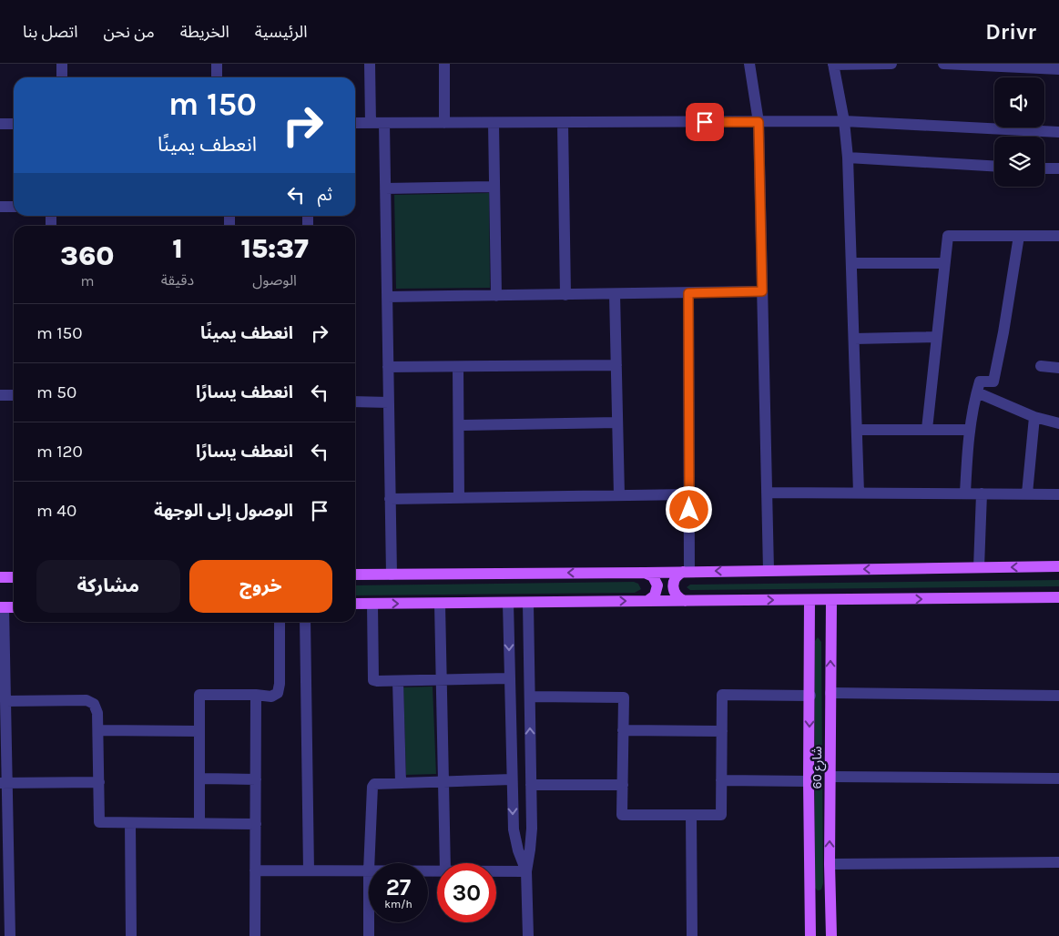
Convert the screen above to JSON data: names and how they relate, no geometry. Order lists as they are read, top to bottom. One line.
{"streets":{"main road":["شارع 60"]},"page":{"header":"Drivr","nav":["الرئيسية","الخريطة","من نحن","اتصل بنا"],"turn":["150 m","انعطف يمينًا"],"then":"ثم","eta":["15:37","الوصول","1","دقيقة","360","m"],"list":[{"name":"انعطف يمينًا","value":"150 m"},{"name":"انعطف يسارًا","value":"50 m"},{"name":"انعطف يسارًا","value":"120 m"},{"name":"الوصول إلى الوجهة","value":"40 m"}],"buttons":["خروج","مشاركة"],"speed":"27 km/h","limit":"30"}}
